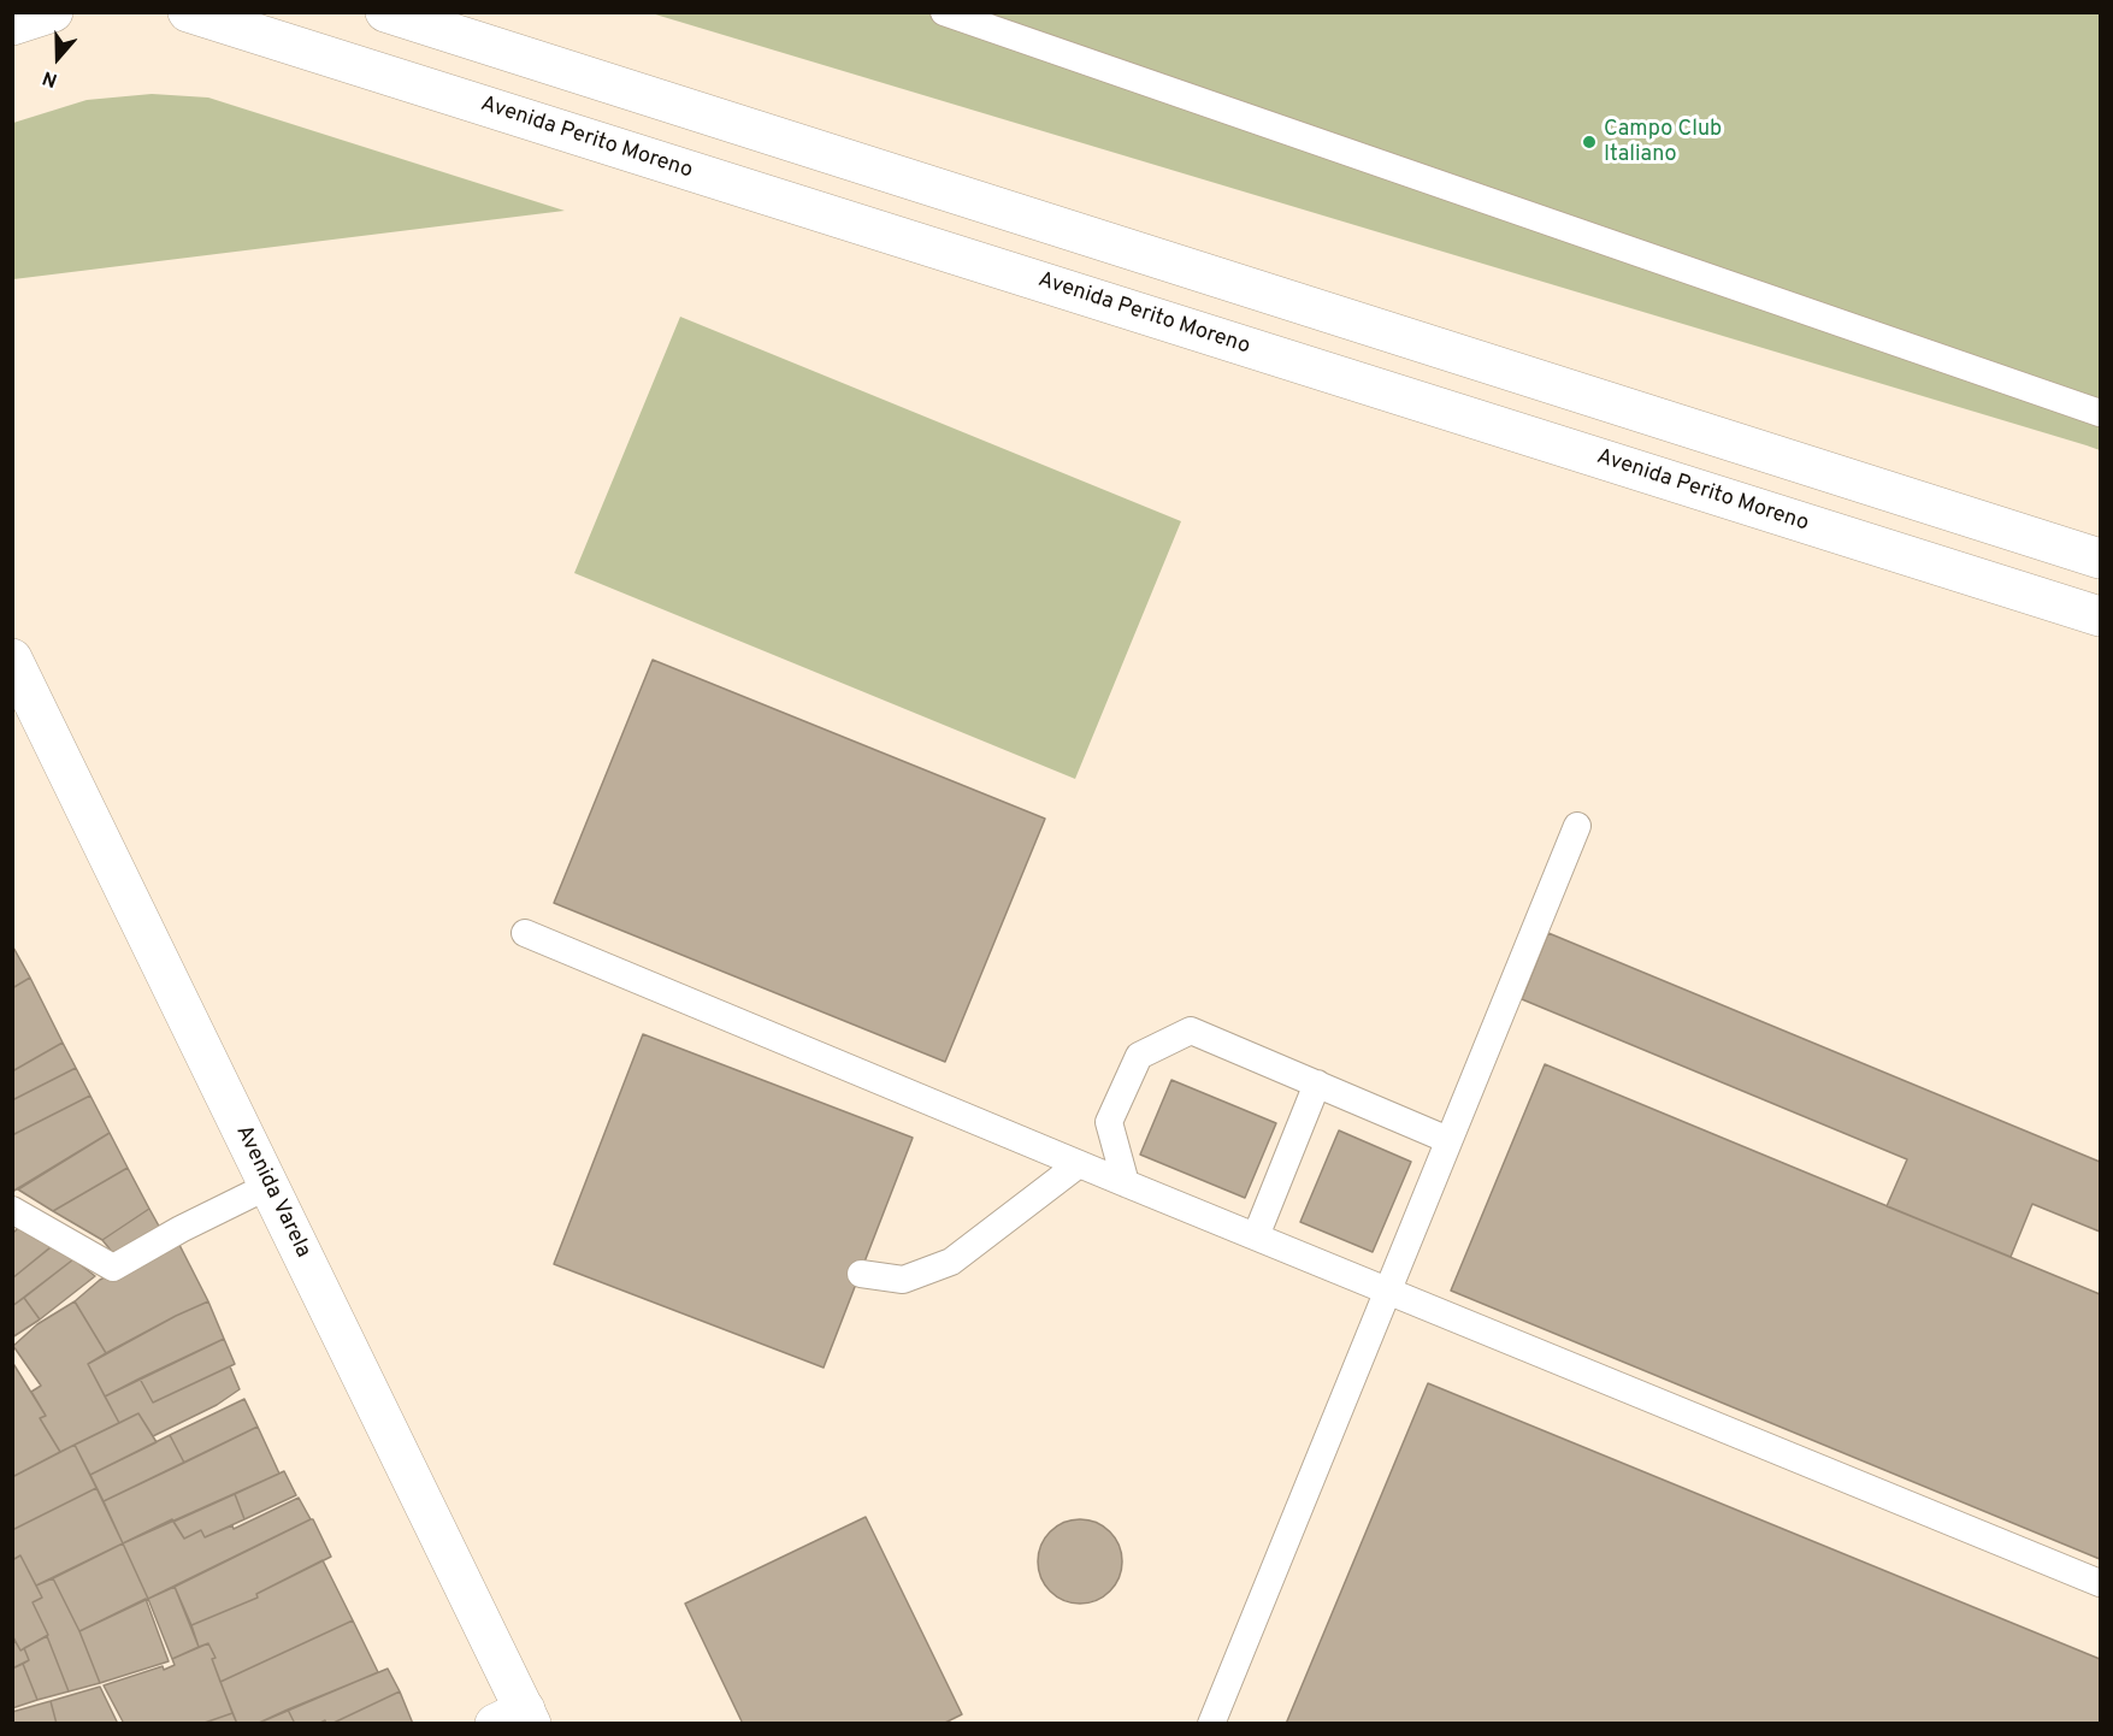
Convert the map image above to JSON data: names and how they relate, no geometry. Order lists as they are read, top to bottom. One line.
{"streets":{"main road":["Avenida Perito Moreno","Avenida Varela"]},"places":["Campo Club Italiano"],"north":"bottom"}
